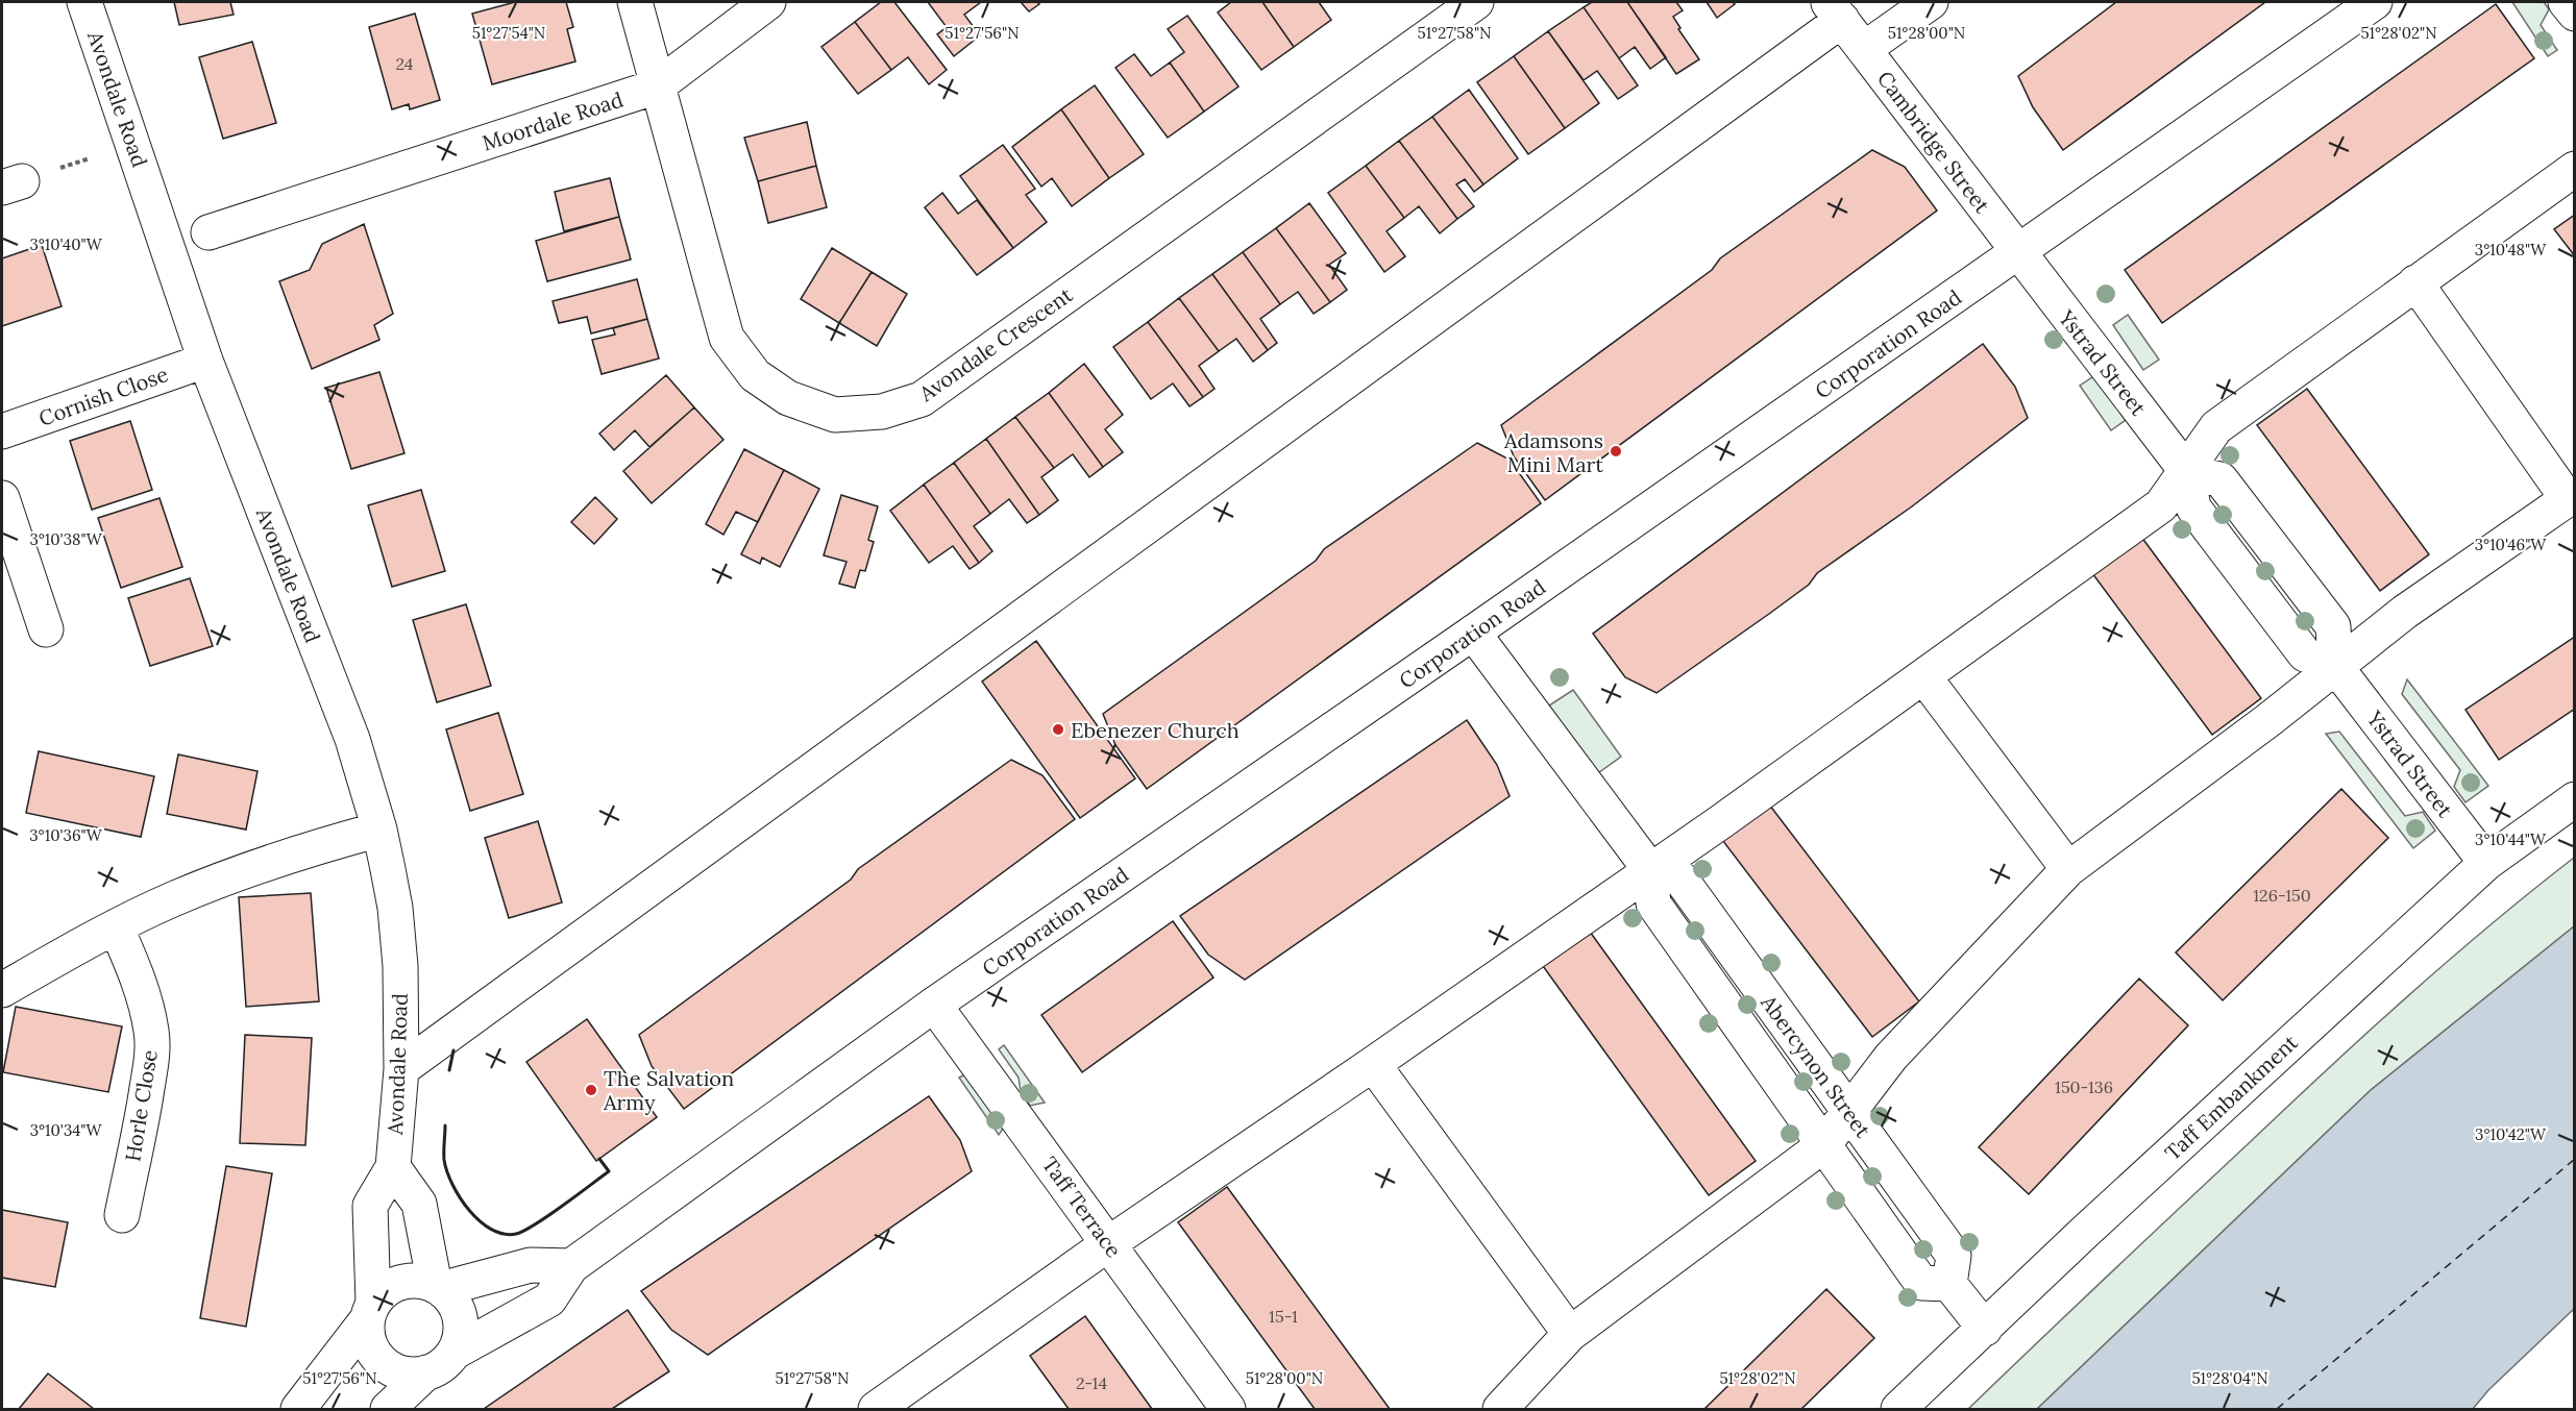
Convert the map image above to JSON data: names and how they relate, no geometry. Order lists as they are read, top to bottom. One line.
{"streets":{"street":["Avondale Road","Moordale Road","Cambridge Street","Avondale Crescent","Corporation Road","Ystrad Street","Cornish Close","Abercynon Street","Taff Embankment","Horle Close","Taff Terrace"]},"crossings":[["Avondale Road","Corporation Road"],["Avondale Road","Cornish Close"],["Moordale Road","Avondale Crescent"],["Cambridge Street","Corporation Road"],["Cambridge Street","Ystrad Street"],["Corporation Road","Ystrad Street"],["Corporation Road","Taff Terrace"],["Ystrad Street","Taff Embankment"]],"places":["Adamsons Mini Mart","Ebenezer Church","The Salvation Army"],"house_numbers":["24","126-150","150-136","15-1","2-14"],"coordinates":["51°27'54\"N","51°27'56\"N","51°27'58\"N","51°28'00\"N","51°28'02\"N","3°10'40\"W","3°10'48\"W","3°10'38\"W","3°10'46\"W","3°10'36\"W","3°10'44\"W","3°10'34\"W","3°10'42\"W","51°28'04\"N"]}
